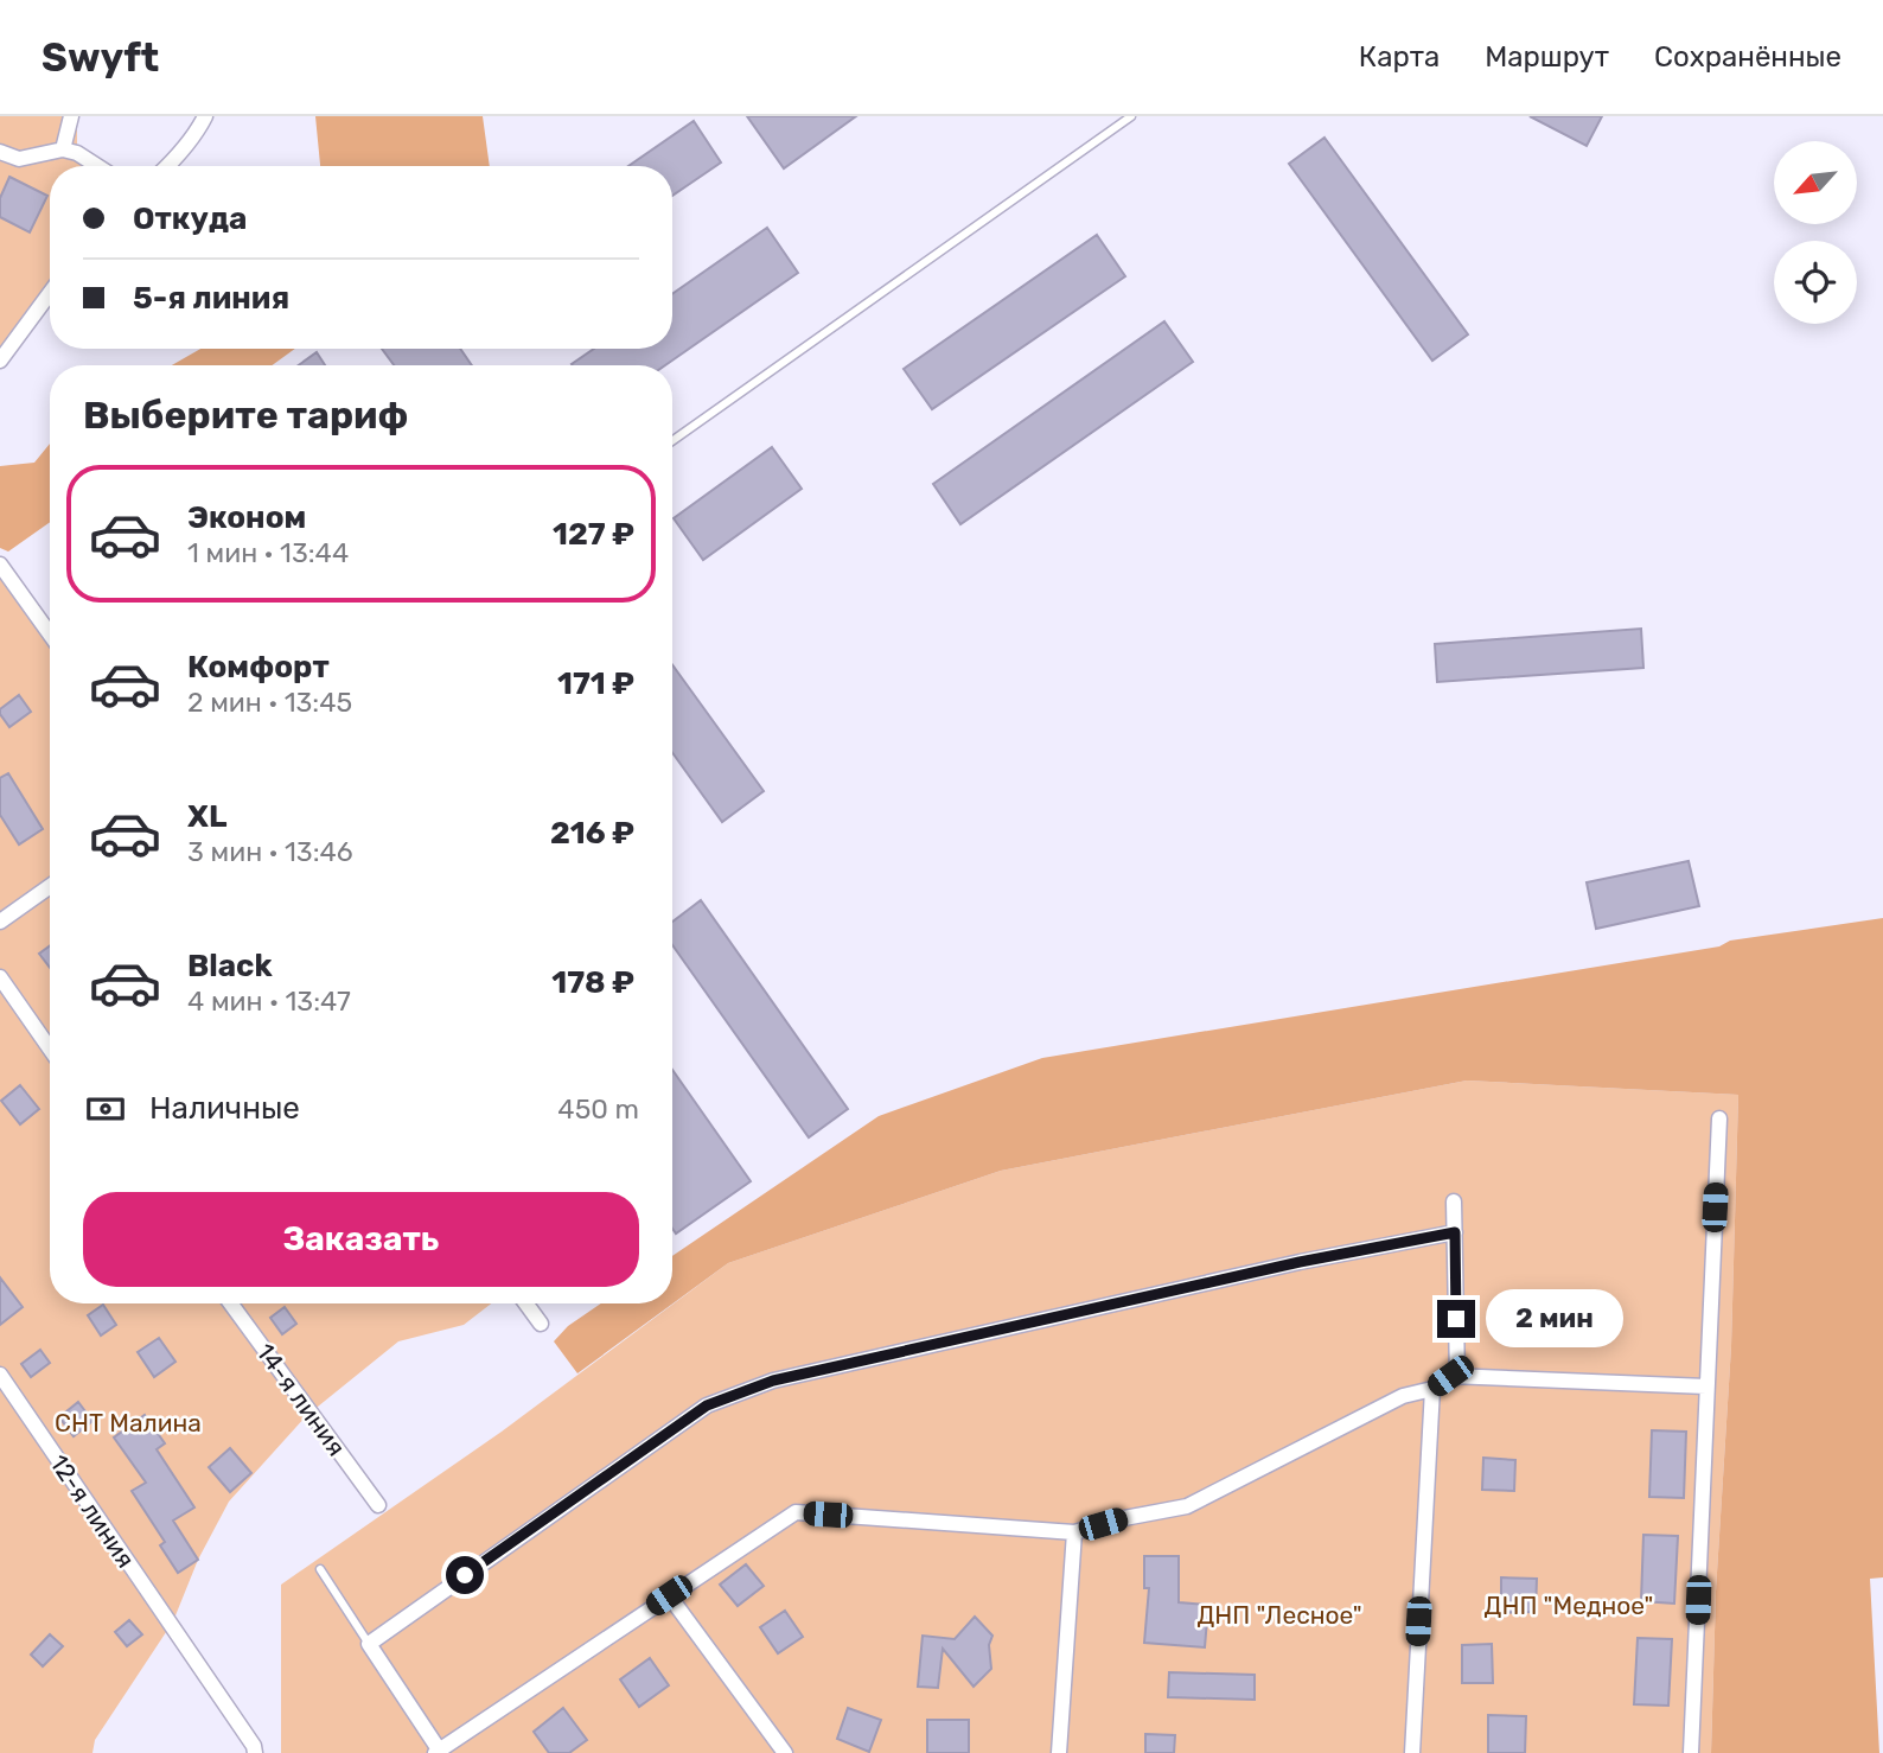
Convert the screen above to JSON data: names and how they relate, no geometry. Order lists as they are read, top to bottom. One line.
{"streets":{"street":["14-я линия","12-я линия"]},"parks":["СНТ Малина","ДНП \"Медное\"","ДНП \"Лесное\""],"north":"bottom left","page":{"header":"Swyft","nav":["Карта","Маршрут","Сохранённые"],"banner":["Откуда","5-я линия"],"heading":"Выберите тариф","list":[{"name":"Эконом","note":"1 мин · 13:44","value":"127 ₽"},{"name":"Комфорт","note":"2 мин · 13:45","value":"171 ₽"},{"name":"XL","note":"3 мин · 13:46","value":"216 ₽"},{"name":"Black","note":"4 мин · 13:47","value":"178 ₽"}],"pay":["Наличные","450 m"],"buttons":"Заказать","bubble":"2 мин"}}
